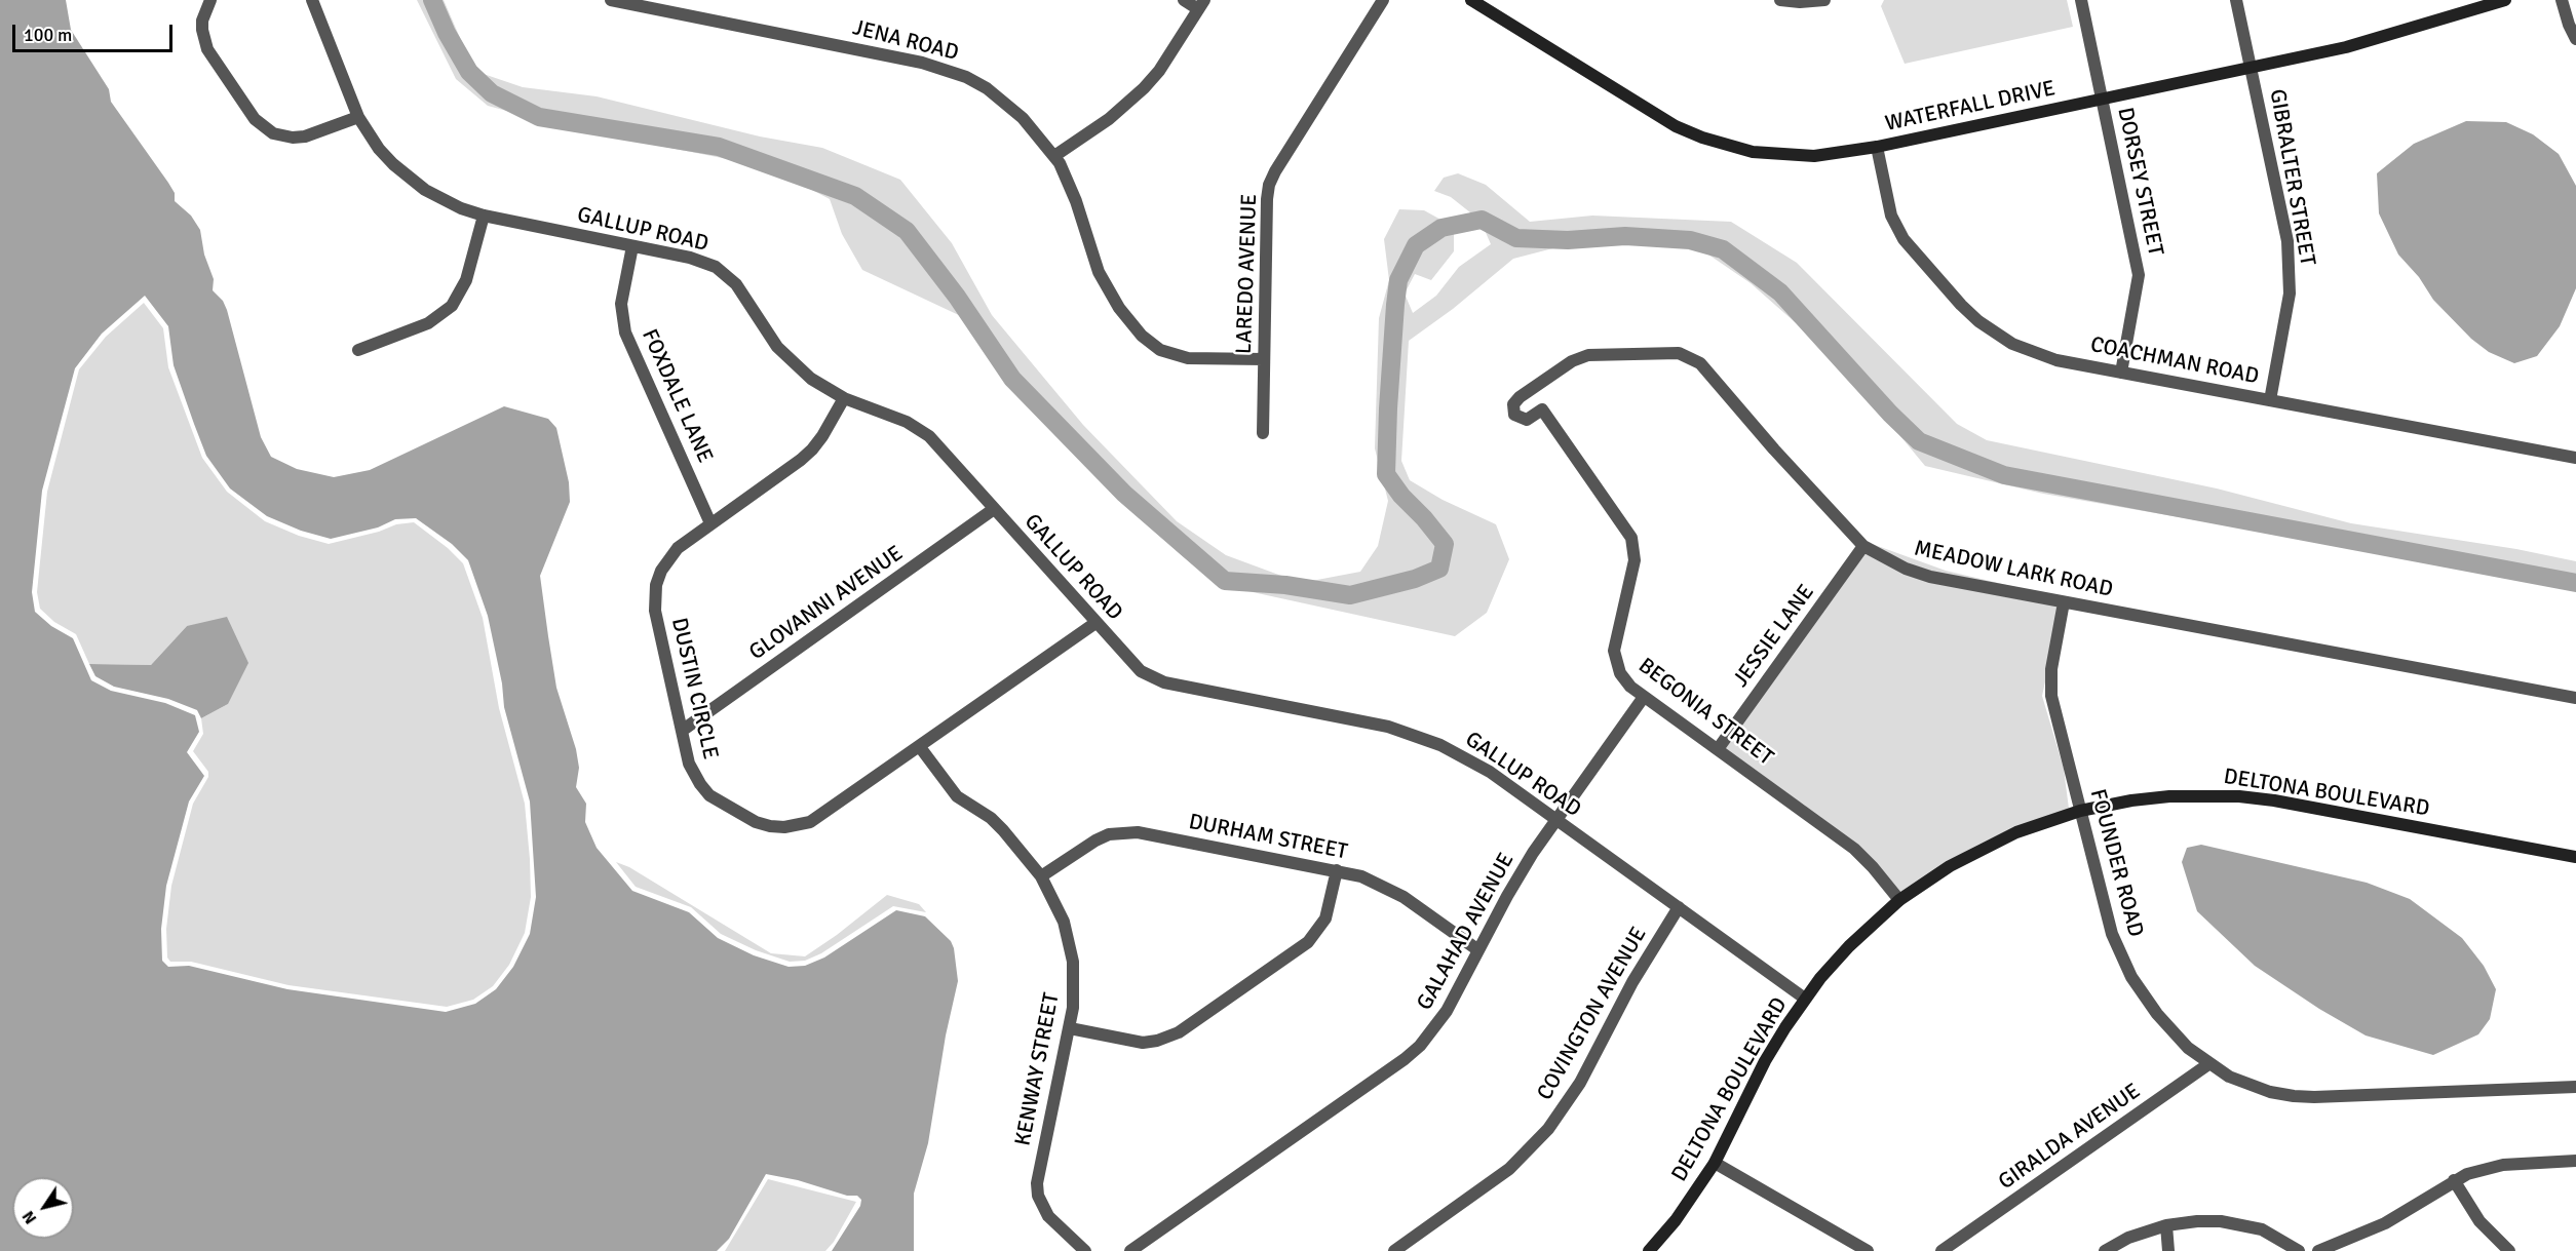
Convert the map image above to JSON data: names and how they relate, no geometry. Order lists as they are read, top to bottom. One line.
{"streets":{"main road":["WATERFALL DRIVE","DELTONA BOULEVARD"],"street":["JENA ROAD","GIBRALTER STREET","DORSEY STREET","GALLUP ROAD","LAREDO AVENUE","COACHMAN ROAD","FOXDALE LANE","MEADOW LARK ROAD","GLOVANNI AVENUE","JESSIE LANE","DUSTIN CIRCLE","BEGONIA STREET","DURHAM STREET","FOUNDER ROAD","GALAHAD AVENUE","COVINGTON AVENUE","KENWAY STREET","GIRALDA AVENUE"]},"crossings":[["JENA ROAD","LAREDO AVENUE"],["WATERFALL DRIVE","GIBRALTER STREET"],["WATERFALL DRIVE","DORSEY STREET"],["WATERFALL DRIVE","COACHMAN ROAD"],["GIBRALTER STREET","COACHMAN ROAD"],["DORSEY STREET","COACHMAN ROAD"],["GALLUP ROAD","FOXDALE LANE"],["GALLUP ROAD","GLOVANNI AVENUE"],["GALLUP ROAD","DUSTIN CIRCLE"],["GALLUP ROAD","DELTONA BOULEVARD"],["GALLUP ROAD","GALAHAD AVENUE"],["GALLUP ROAD","COVINGTON AVENUE"],["FOXDALE LANE","DUSTIN CIRCLE"],["MEADOW LARK ROAD","JESSIE LANE"],["MEADOW LARK ROAD","BEGONIA STREET"],["MEADOW LARK ROAD","FOUNDER ROAD"],["GLOVANNI AVENUE","DUSTIN CIRCLE"],["JESSIE LANE","BEGONIA STREET"],["DUSTIN CIRCLE","KENWAY STREET"],["BEGONIA STREET","DELTONA BOULEVARD"],["BEGONIA STREET","GALAHAD AVENUE"],["DELTONA BOULEVARD","FOUNDER ROAD"],["DURHAM STREET","GALAHAD AVENUE"],["DURHAM STREET","KENWAY STREET"],["FOUNDER ROAD","GIRALDA AVENUE"]],"scale_bar":"100 m","north":"bottom left"}
